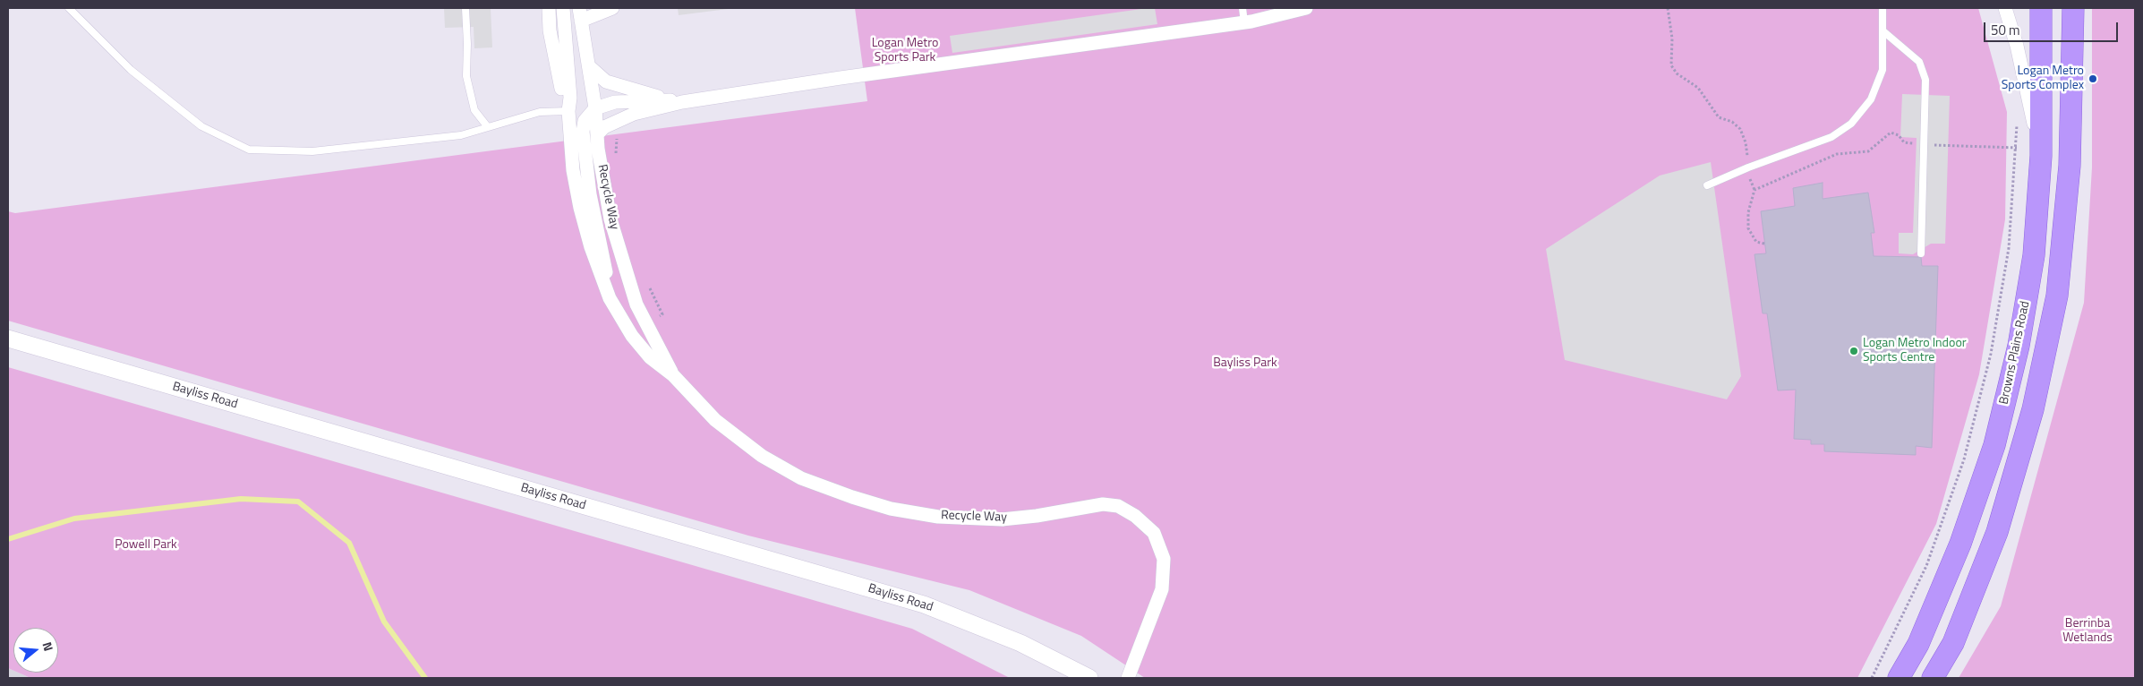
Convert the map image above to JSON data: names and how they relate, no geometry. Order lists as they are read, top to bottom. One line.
{"streets":{"main road":["Browns Plains Road"],"street":["Recycle Way","Bayliss Road"]},"parks":["Logan Metro Sports Park","Bayliss Park","Powell Park","Berrinba Wetlands"],"places":["Logan Metro Sports Complex","Logan Metro Indoor Sports Centre"],"scale_bar":"50 m","north":"right"}
